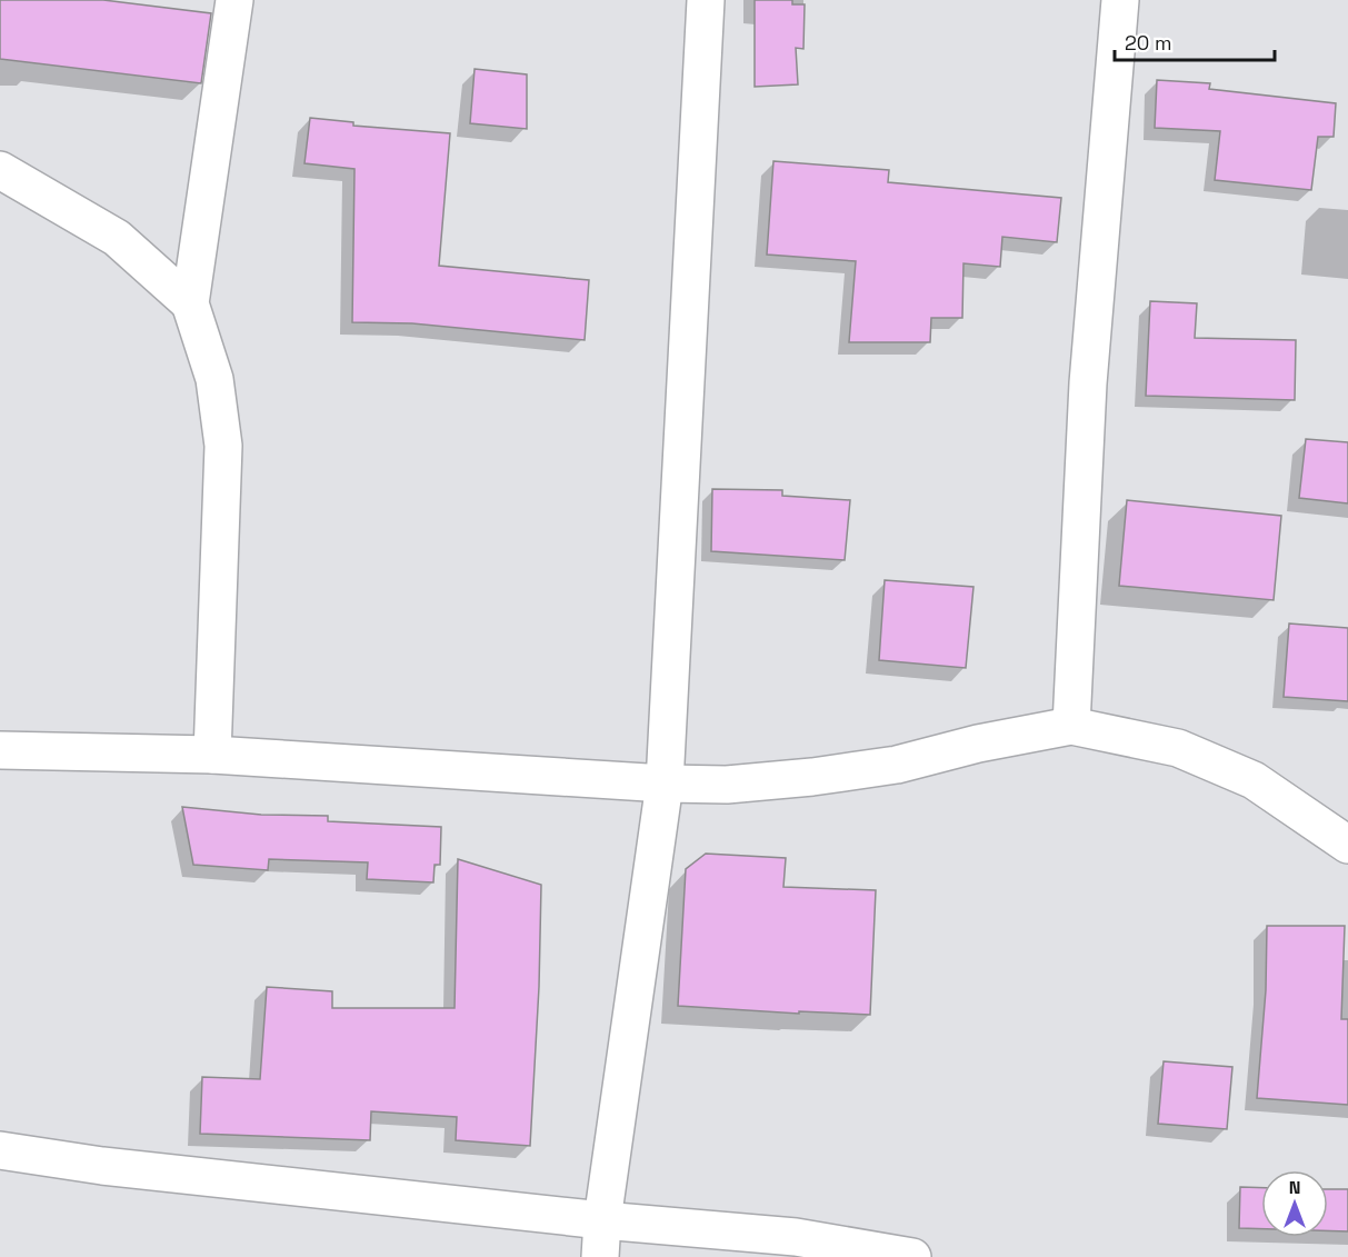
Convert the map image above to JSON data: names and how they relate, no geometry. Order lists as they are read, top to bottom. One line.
{"scale_bar":"20 m","north":"top"}
